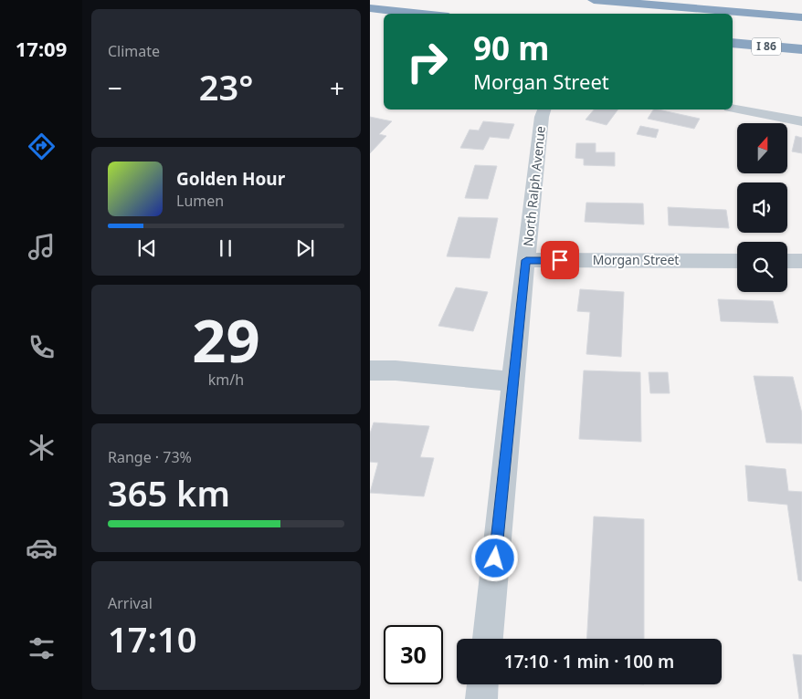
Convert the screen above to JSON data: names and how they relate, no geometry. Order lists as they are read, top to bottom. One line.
{"streets":{"highway":["I 86"],"street":["North Ralph Avenue","Morgan Street"]},"crossings":[["North Ralph Avenue","Morgan Street"]],"north":"top","page":{"tabs":"17:09","tile":["Climate",["29","km/h"],["Range · 73%","365 km"],["Arrival","17:10"]],"turn":["90 m","Morgan Street"],"heat":["−","23°","+"],"song":["Golden Hour","Lumen"],"limit":"30","trip":"17:10 · 1 min · 100 m"}}
